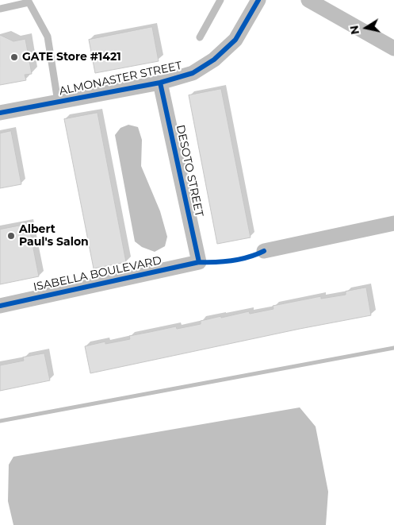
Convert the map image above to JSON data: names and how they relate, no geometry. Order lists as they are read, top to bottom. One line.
{"streets":{"street":["ALMONASTER STREET","DESOTO STREET","ISABELLA BOULEVARD"]},"crossings":[["ALMONASTER STREET","DESOTO STREET"],["DESOTO STREET","ISABELLA BOULEVARD"]],"places":["GATE Store #1421","Albert Paul's Salon"],"north":"left"}
